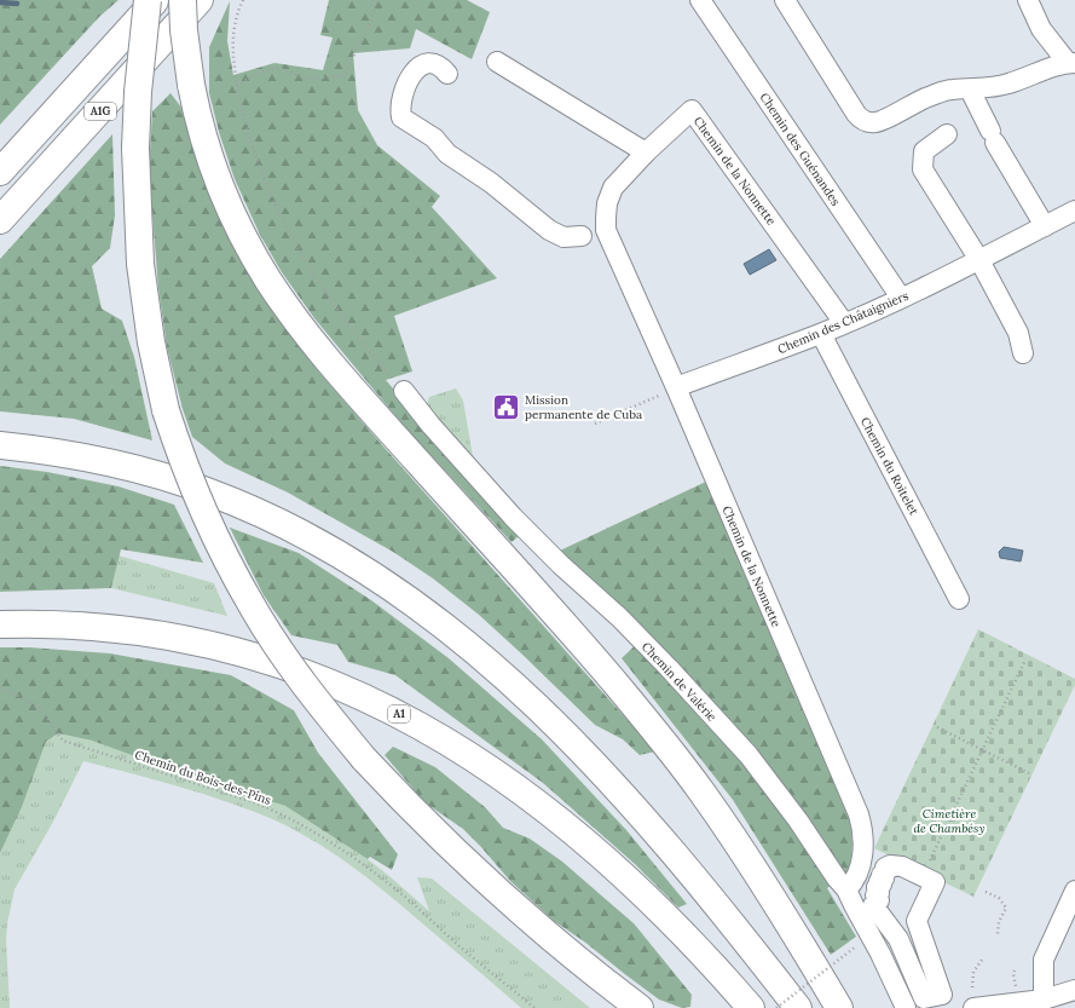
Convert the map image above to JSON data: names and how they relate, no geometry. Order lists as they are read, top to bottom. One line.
{"streets":{"highway":["A1G","A1"],"street":["Chemin des Guénandes","Chemin de la Nonnette","Chemin des Châtaigniers","Chemin du Roitelet","Chemin de Valérie"],"path":["Chemin du Bois-des-Pins"]},"crossings":[["Chemin des Guénandes","Chemin des Châtaigniers"],["Chemin de la Nonnette","Chemin des Châtaigniers"],["Chemin de la Nonnette","Chemin de Valérie"],["Chemin des Châtaigniers","Chemin du Roitelet"]],"parks":["Cimetière de Chambésy"],"places":{"public building":["Mission permanente de Cuba"]}}
